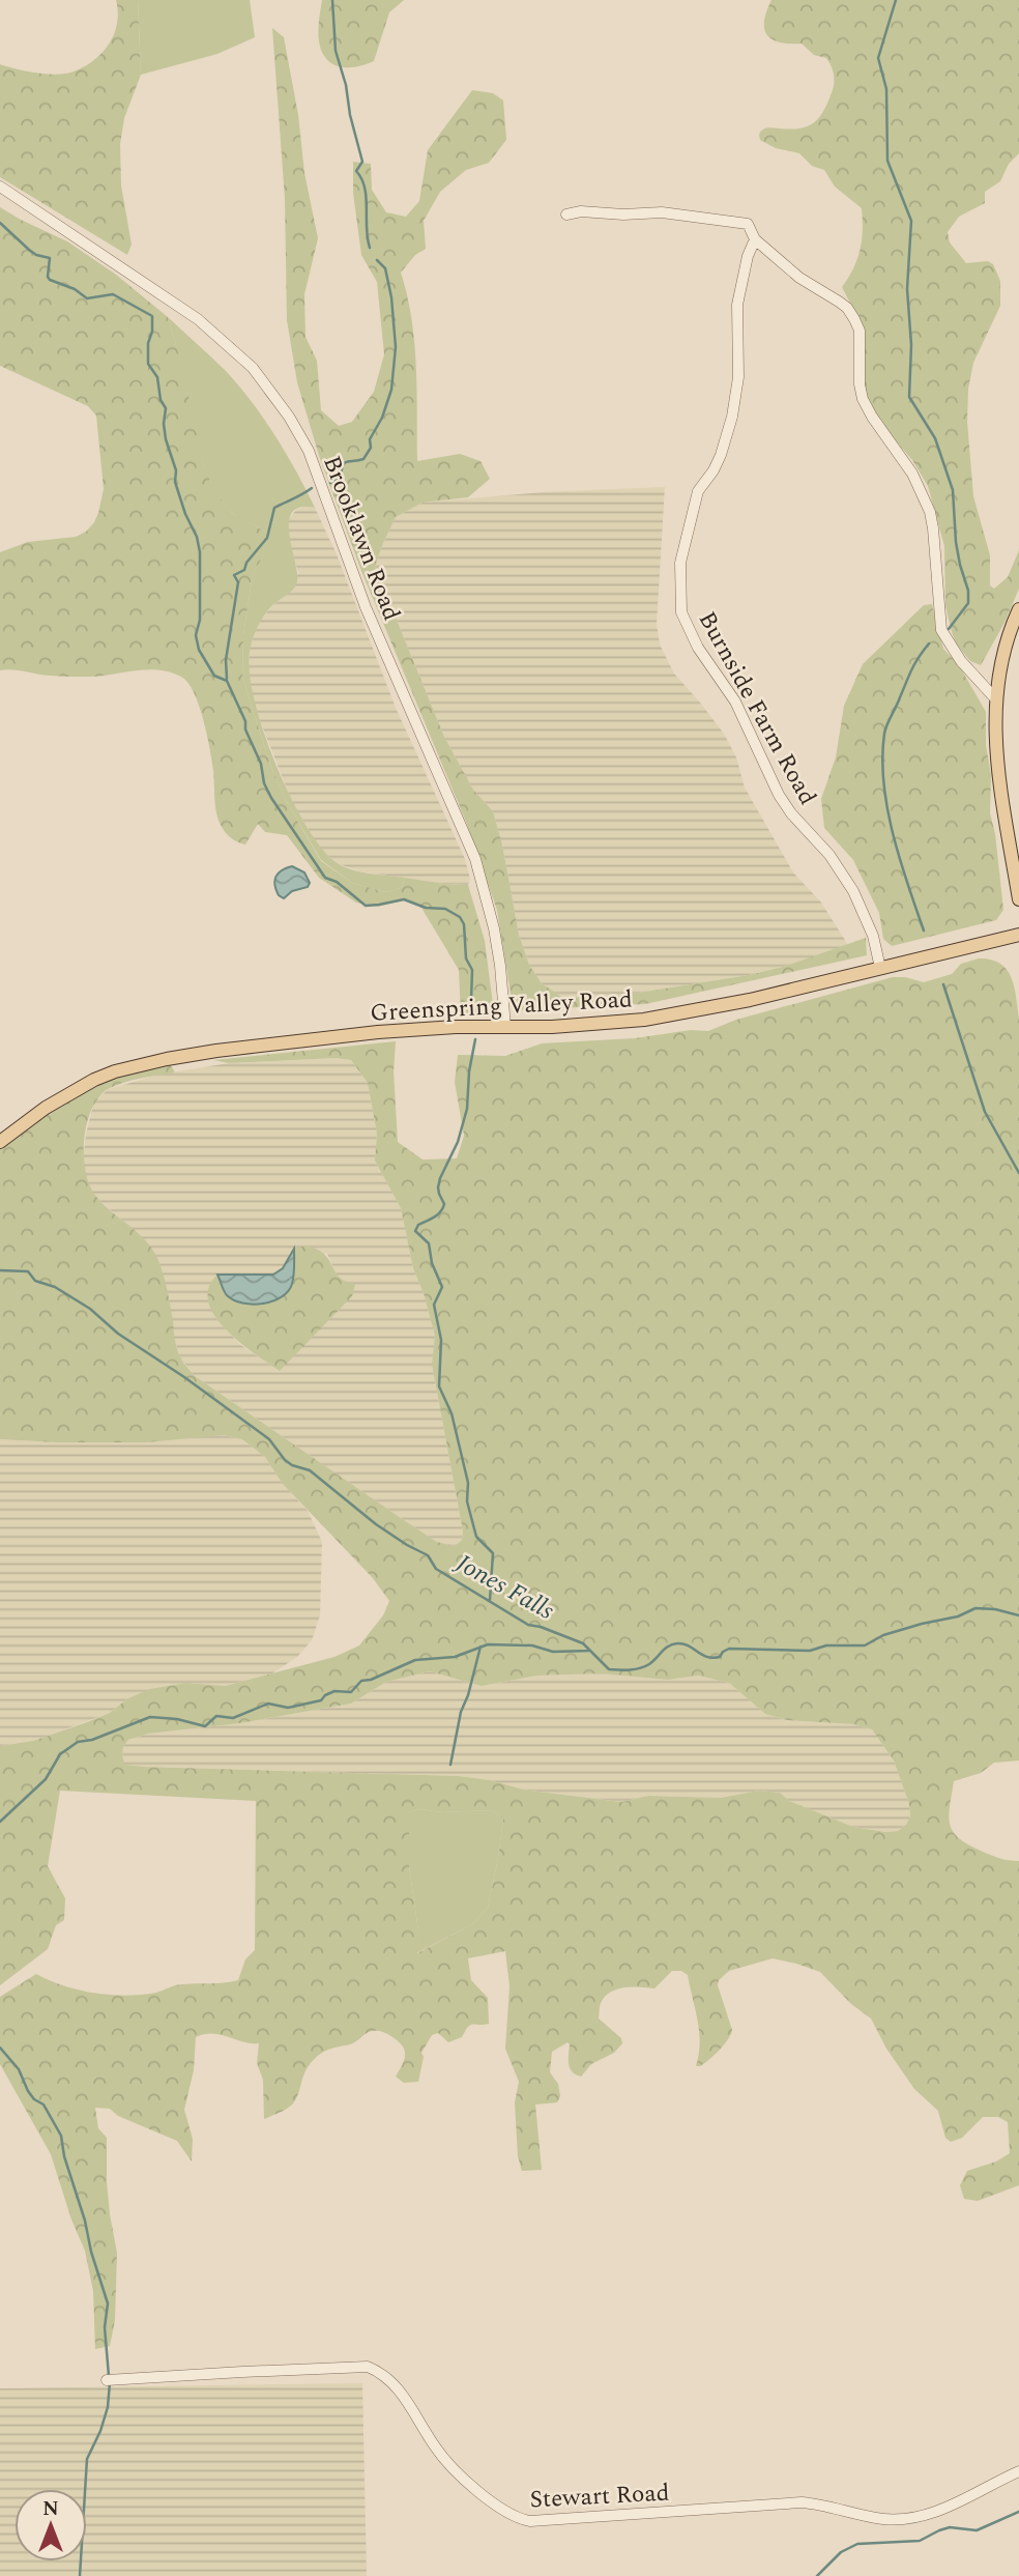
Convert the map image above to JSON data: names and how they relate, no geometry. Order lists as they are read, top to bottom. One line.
{"streets":{"main road":["Greenspring Valley Road"],"street":["Brooklawn Road","Burnside Farm Road","Stewart Road"]},"crossings":[["Brooklawn Road","Greenspring Valley Road"],["Burnside Farm Road","Greenspring Valley Road"]],"water":["Jones Falls"],"north":"top"}
